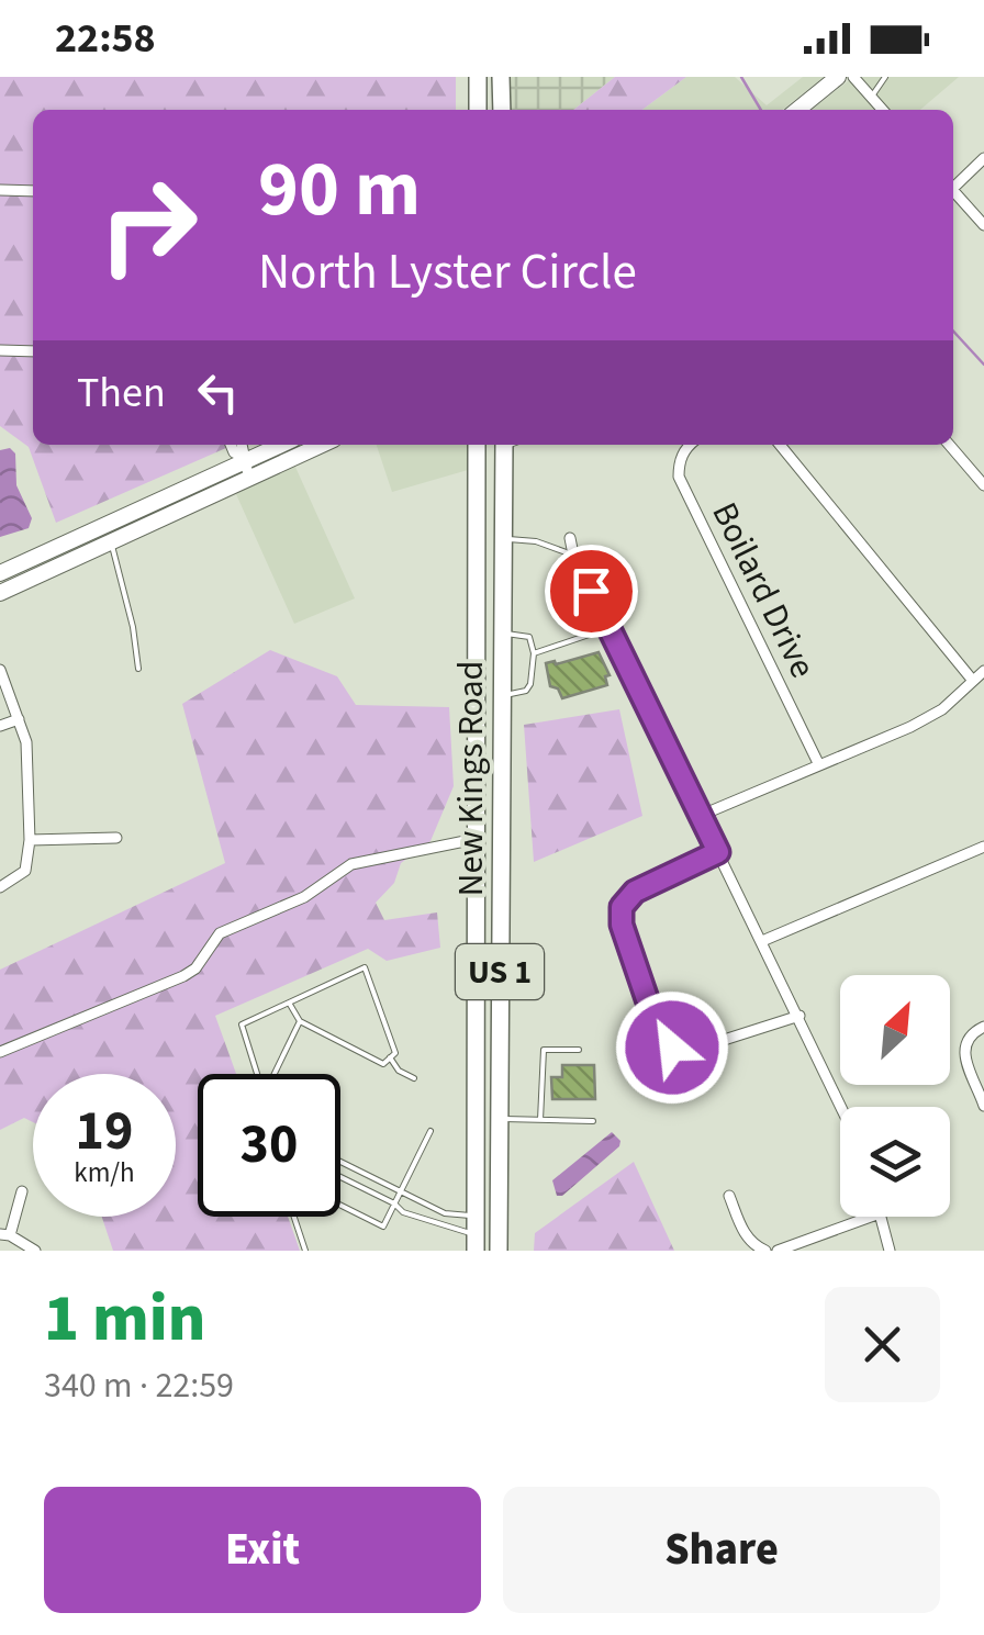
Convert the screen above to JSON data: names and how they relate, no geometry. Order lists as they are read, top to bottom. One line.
{"streets":{"highway":["New Kings Road","US 1"],"street":["Boilard Drive"]},"north":"top right","page":{"status":"22:58","turn":["90 m","North Lyster Circle"],"then":"Then","speed":"19 km/h","limit":"30","heading":["1 min","340 m · 22:59"],"buttons":["Exit","Share"]}}
